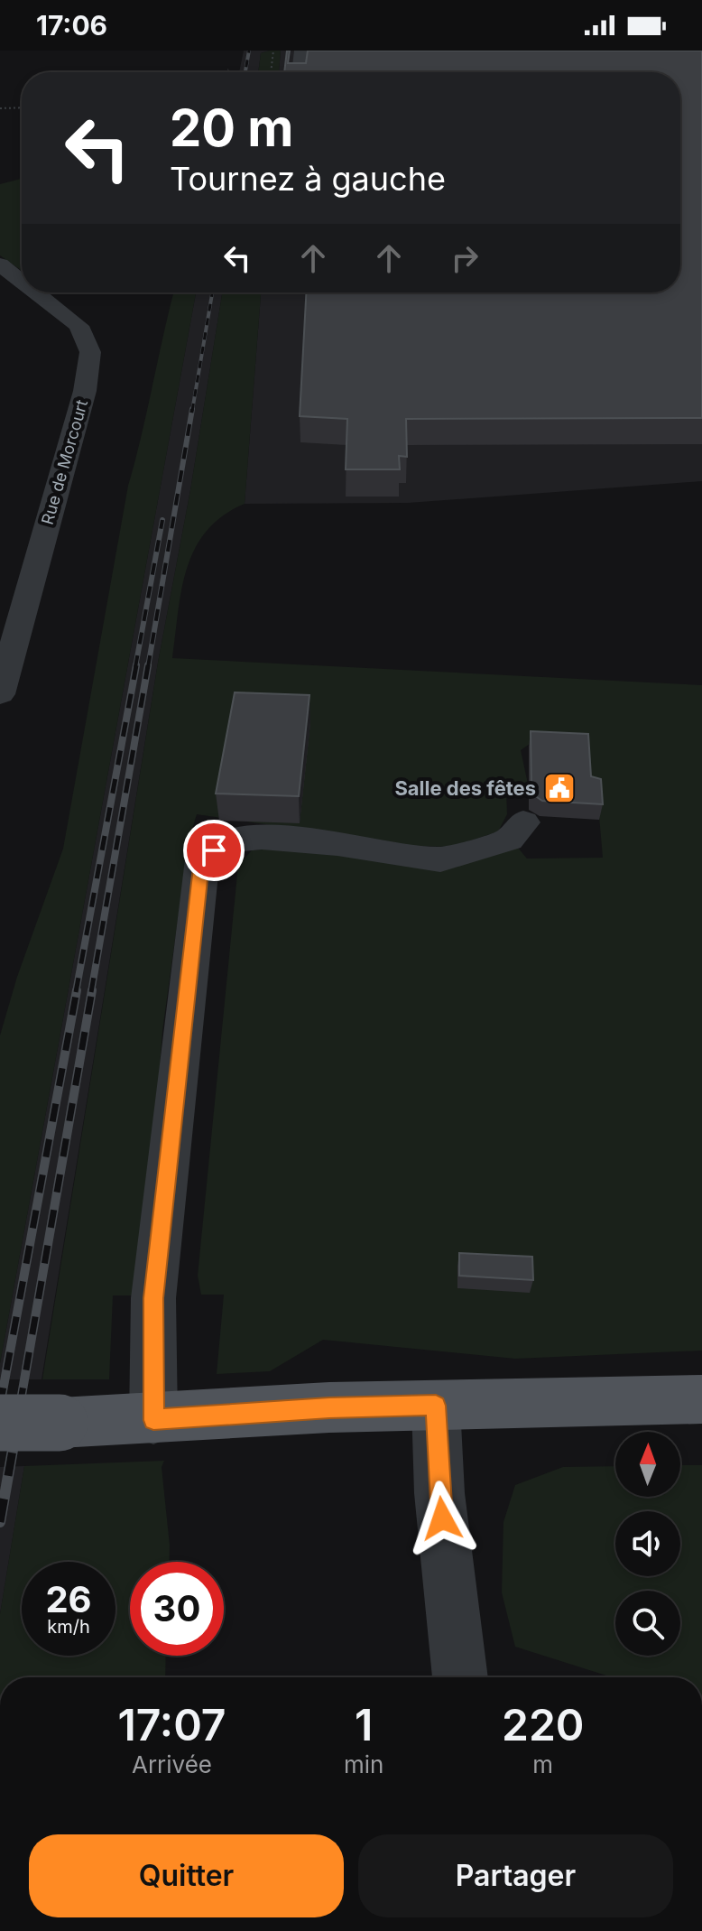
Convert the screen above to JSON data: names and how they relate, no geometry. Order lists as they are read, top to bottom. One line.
{"streets":{"street":["Rue de Morcourt"]},"places":{"public building":["Salle des fêtes"]},"north":"top","page":{"status":"17:06","turn":["20 m","Tournez à gauche"],"speed":"26 km/h","limit":"30","eta":["17:07","Arrivée","1","min","220","m"],"buttons":["Quitter","Partager"]}}
